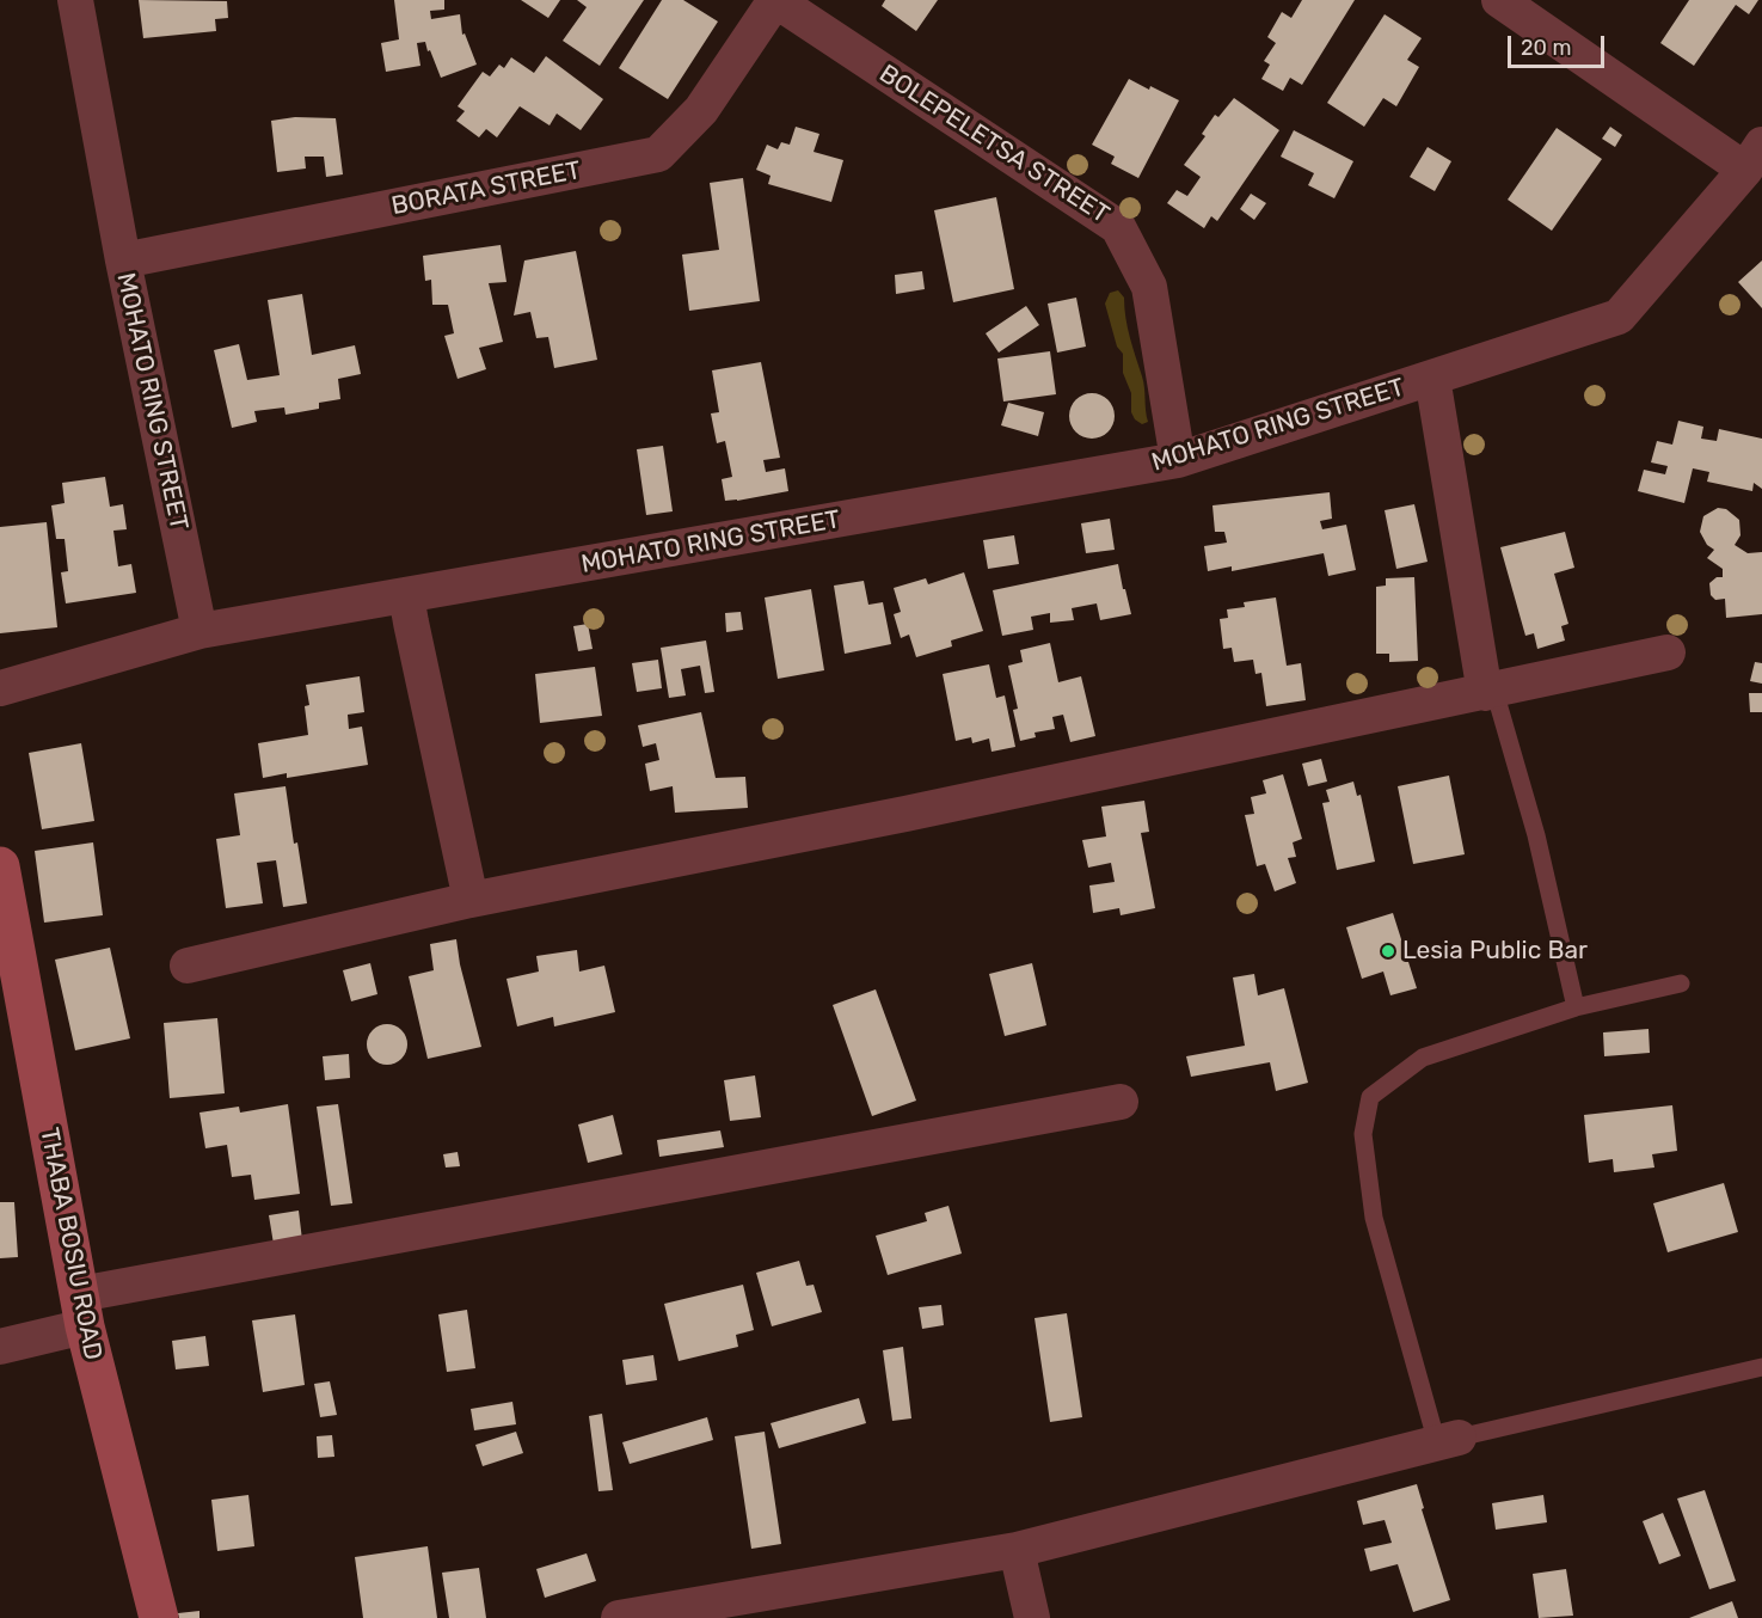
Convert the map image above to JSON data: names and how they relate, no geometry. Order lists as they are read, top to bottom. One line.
{"streets":{"street":["BOLEPELETSA STREET","BORATA STREET","MOHATO RING STREET","THABA BOSIU ROAD"]},"crossings":[["BOLEPELETSA STREET","BORATA STREET"],["BOLEPELETSA STREET","MOHATO RING STREET"],["BORATA STREET","MOHATO RING STREET"]],"places":["Lesia Public Bar"],"scale_bar":"20 m"}
